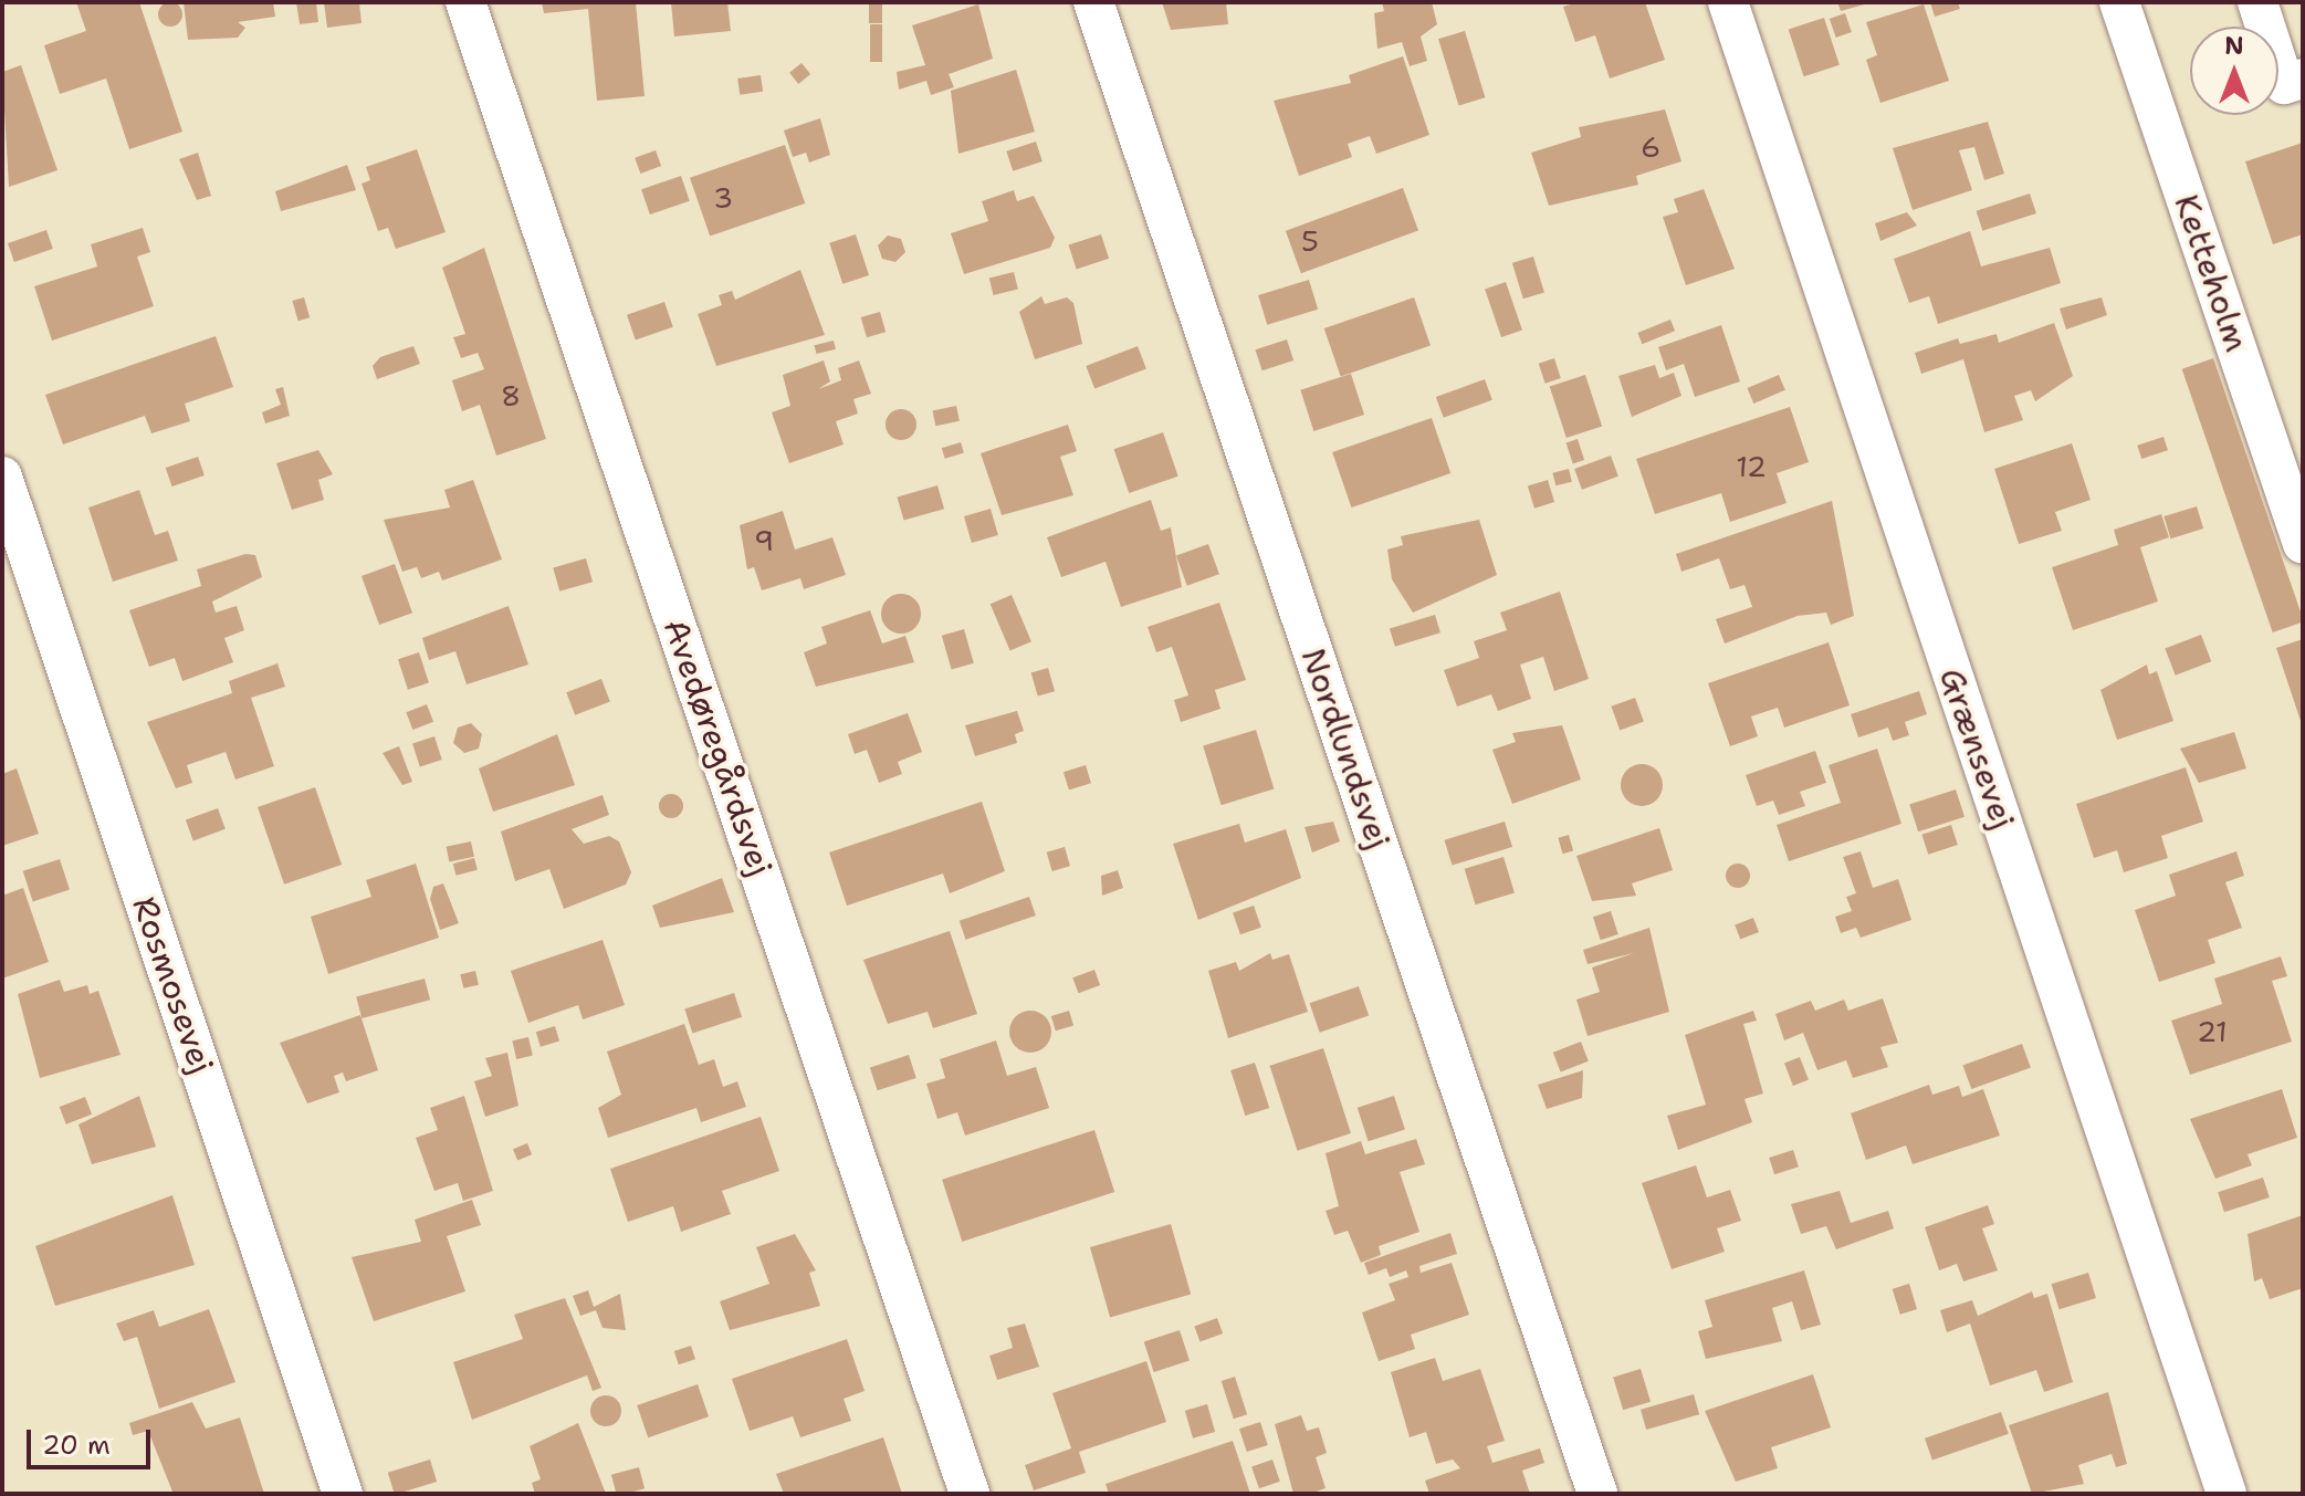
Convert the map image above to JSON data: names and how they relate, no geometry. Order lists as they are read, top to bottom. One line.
{"streets":{"street":["Ketteholm","Avedøregårdsvej","Nordlundsvej","Grænsevej","Rosmosevej"]},"house_numbers":["6","3","5","8","12","9","21"],"scale_bar":"20 m","north":"top"}
